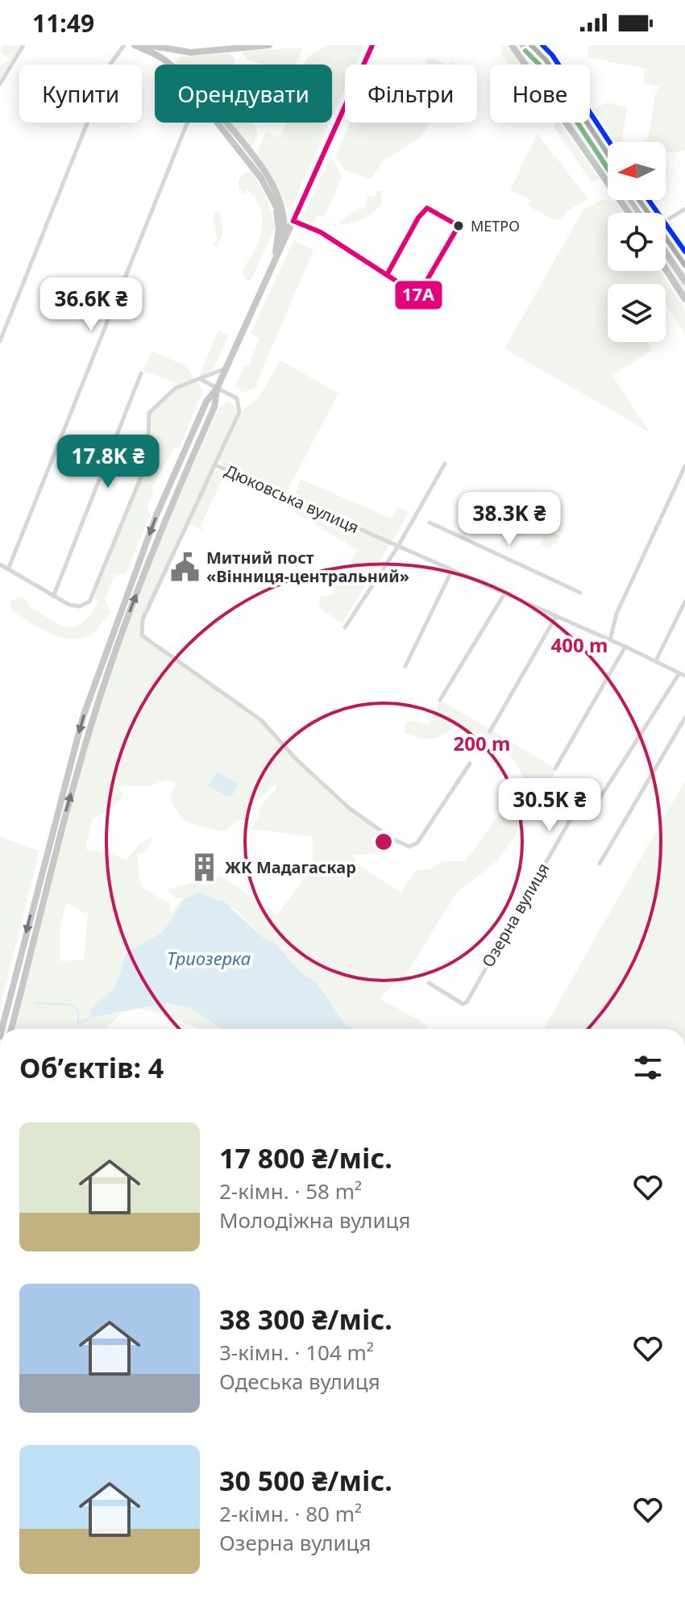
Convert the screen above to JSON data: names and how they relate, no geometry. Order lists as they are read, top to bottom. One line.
{"streets":{"street":["Дюковська вулиця","Озерна вулиця"]},"crossings":[["Дюковська вулиця","Озерна вулиця"]],"water":["Триозерка"],"places":{"other":["МЕТРО"],"public building":["Митний пост «Вінниця-центральний»"],"building":["ЖК Мадагаскар"]},"lines":["transit line 17А"],"north":"left","page":{"status":"11:49","chip":["Купити","Орендувати","Фільтри","Нове"],"price":["36.6K ₴","17.8K ₴","38.3K ₴","30.5K ₴"],"heading":"Об’єктів: 4","list":[{"name":"17 800 ₴/міс.","note":"2-кімн. · 58 m² · Молодіжна вулиця"},{"name":"38 300 ₴/міс.","note":"3-кімн. · 104 m² · Одеська вулиця"},{"name":"30 500 ₴/міс.","note":"2-кімн. · 80 m² · Озерна вулиця"}]},"rings":["400 m","200 m"]}
